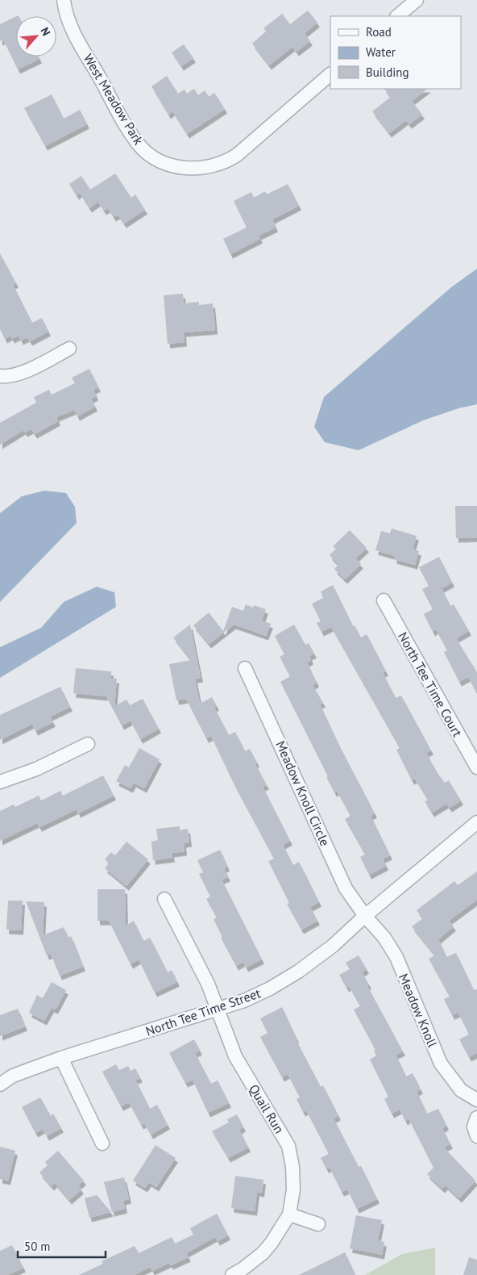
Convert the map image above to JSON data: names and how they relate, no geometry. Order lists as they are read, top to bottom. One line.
{"streets":{"street":["West Meadow Park","North Tee Time Court","Meadow Knoll Circle","Meadow Knoll","North Tee Time Street","Quail Run"]},"crossings":[["Meadow Knoll Circle","Meadow Knoll"],["Meadow Knoll Circle","North Tee Time Street"],["Meadow Knoll","North Tee Time Street"],["North Tee Time Street","Quail Run"]],"legend":["Road","Water","Building"],"scale_bar":"50 m","north":"top right"}
